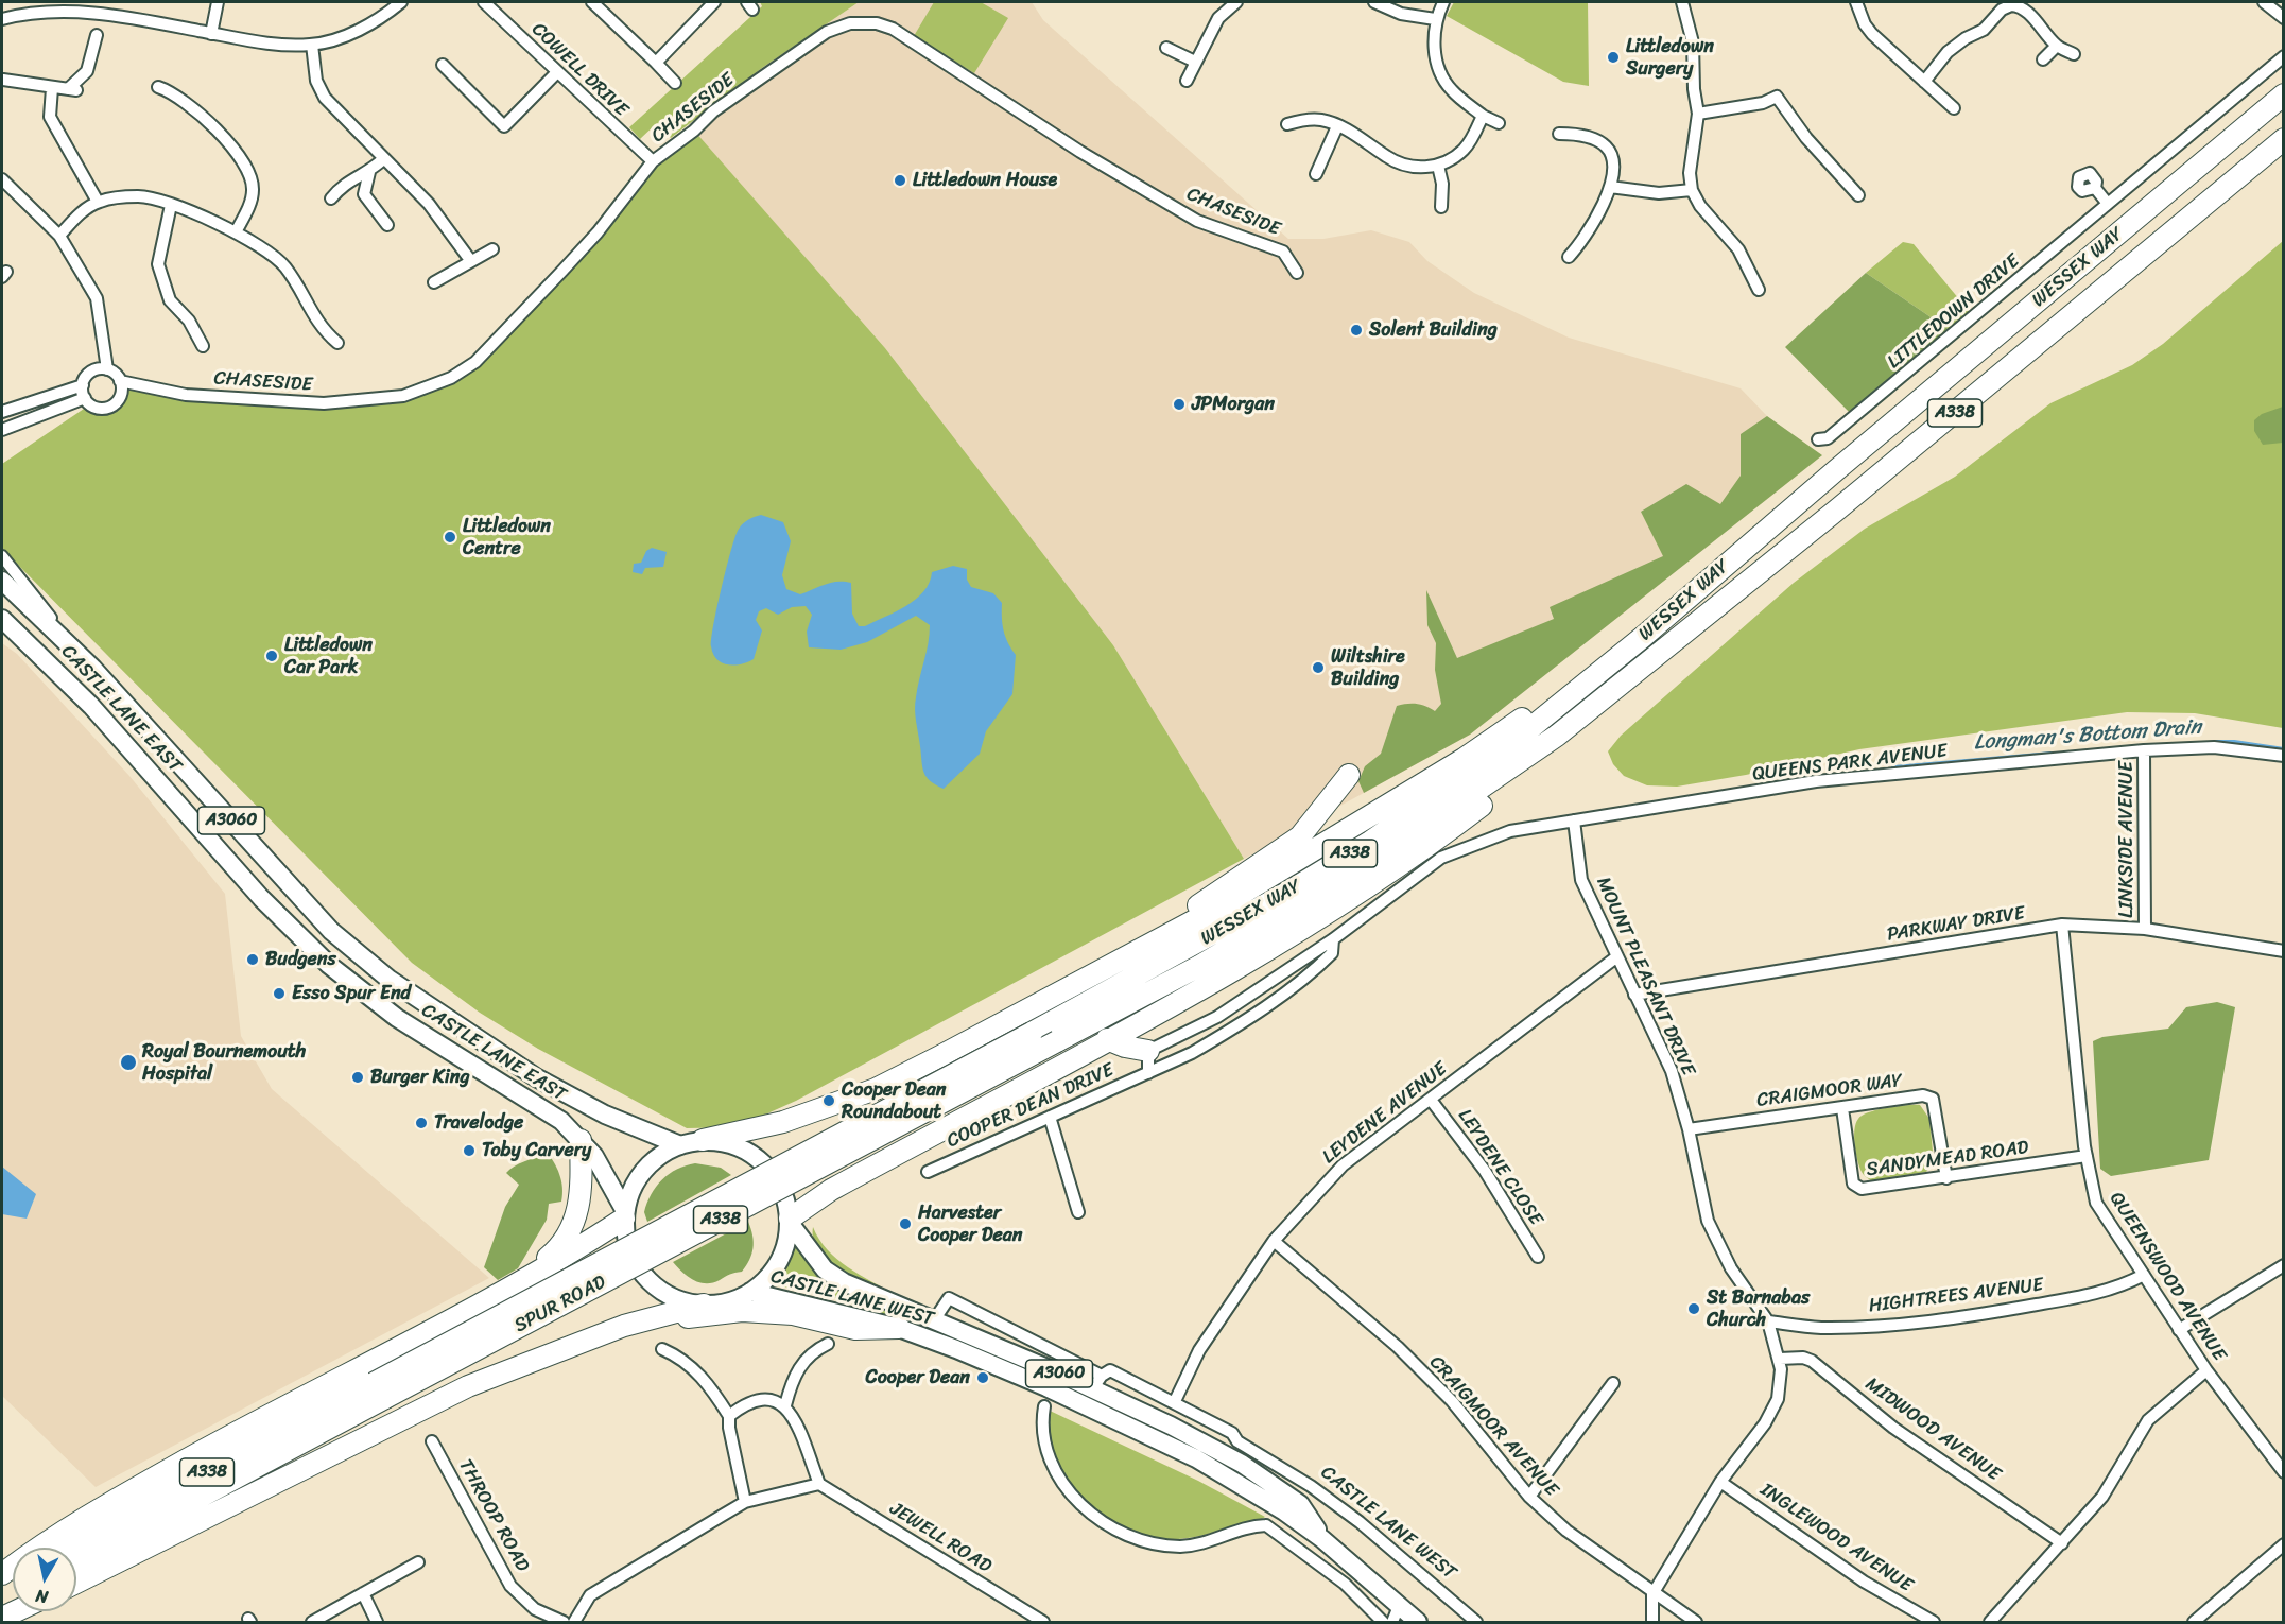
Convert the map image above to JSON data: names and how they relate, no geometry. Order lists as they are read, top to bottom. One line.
{"streets":{"highway":["WESSEX WAY","A338","SPUR ROAD"],"main road":["CASTLE LANE EAST","A3060","CASTLE LANE WEST"],"street":["COWELL DRIVE","CHASESIDE","LITTLEDOWN DRIVE","QUEENS PARK AVENUE","LINKSIDE AVENUE","PARKWAY DRIVE","MOUNT PLEASANT DRIVE","CRAIGMOOR WAY","COOPER DEAN DRIVE","LEYDENE AVENUE","SANDYMEAD ROAD","LEYDENE CLOSE","QUEENSWOOD AVENUE","HIGHTREES AVENUE","CRAIGMOOR AVENUE","MIDWOOD AVENUE","THROOP ROAD","JEWELL ROAD","INGLEWOOD AVENUE"]},"crossings":[["COWELL DRIVE","CHASESIDE"],["WESSEX WAY","SPUR ROAD"],["CASTLE LANE EAST","CASTLE LANE WEST"],["QUEENS PARK AVENUE","LINKSIDE AVENUE"],["QUEENS PARK AVENUE","MOUNT PLEASANT DRIVE"],["QUEENS PARK AVENUE","COOPER DEAN DRIVE"],["LINKSIDE AVENUE","PARKWAY DRIVE"],["PARKWAY DRIVE","MOUNT PLEASANT DRIVE"],["PARKWAY DRIVE","QUEENSWOOD AVENUE"],["MOUNT PLEASANT DRIVE","CRAIGMOOR WAY"],["MOUNT PLEASANT DRIVE","COOPER DEAN DRIVE"],["MOUNT PLEASANT DRIVE","LEYDENE AVENUE"],["MOUNT PLEASANT DRIVE","HIGHTREES AVENUE"],["MOUNT PLEASANT DRIVE","CRAIGMOOR AVENUE"],["MOUNT PLEASANT DRIVE","MIDWOOD AVENUE"],["MOUNT PLEASANT DRIVE","INGLEWOOD AVENUE"],["CRAIGMOOR WAY","SANDYMEAD ROAD"],["LEYDENE AVENUE","LEYDENE CLOSE"],["LEYDENE AVENUE","CASTLE LANE WEST"],["LEYDENE AVENUE","CRAIGMOOR AVENUE"],["SANDYMEAD ROAD","QUEENSWOOD AVENUE"],["QUEENSWOOD AVENUE","HIGHTREES AVENUE"]],"water":["Longman's Bottom Drain"],"places":["Littledown Surgery","Littledown House","Solent Building","JPMorgan","Littledown Centre","Littledown Car Park","Wiltshire Building","Budgens","Esso Spur End","Royal Bournemouth Hospital","Burger King","Cooper Dean Roundabout","Travelodge","Toby Carvery","Harvester Cooper Dean","St Barnabas Church","Cooper Dean"],"north":"bottom"}
